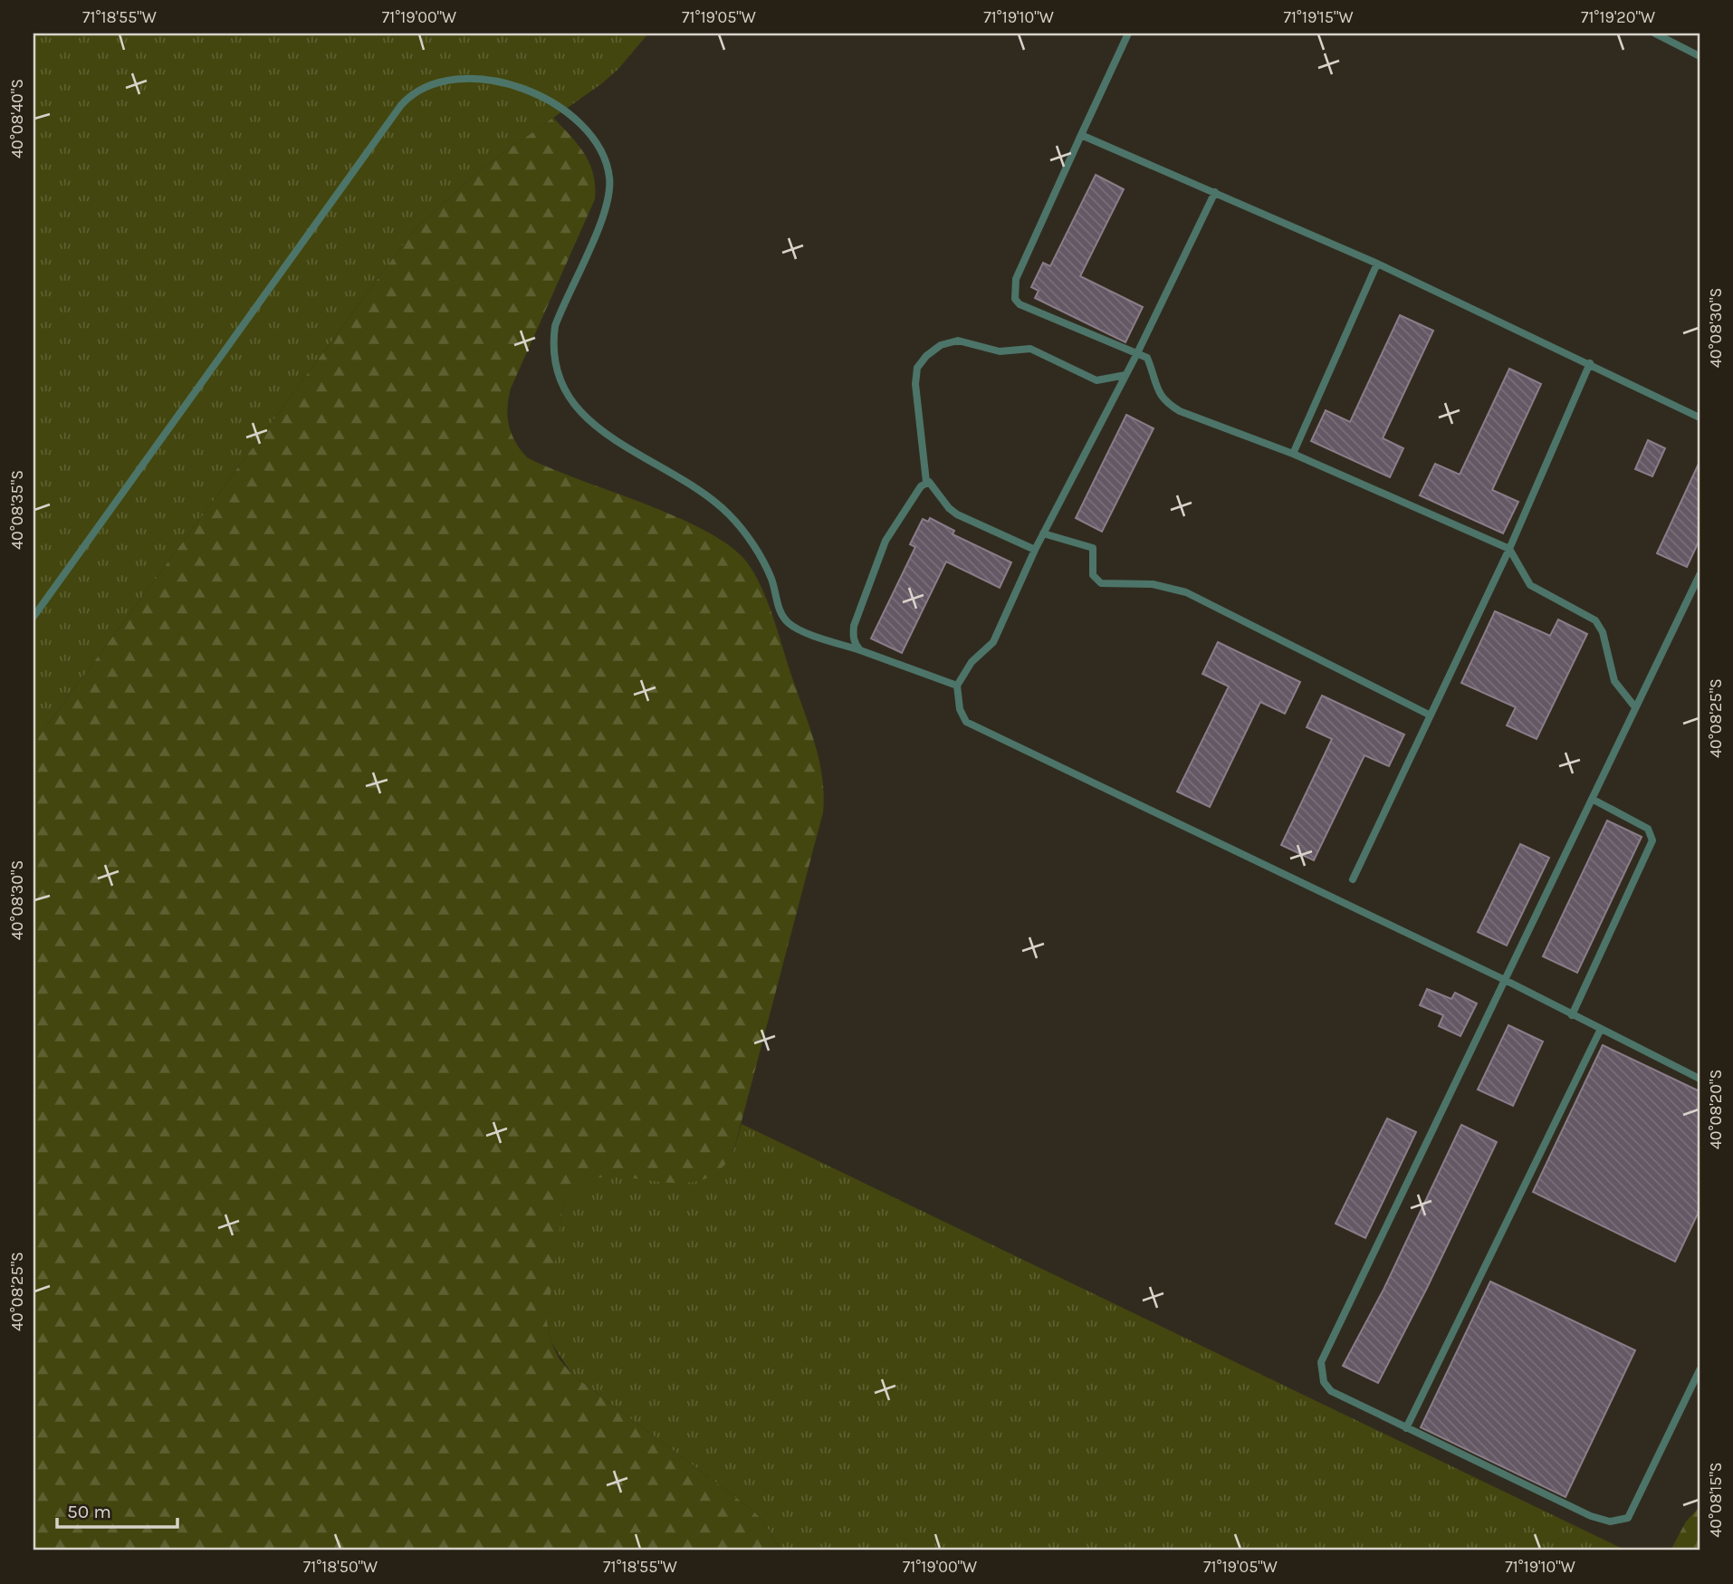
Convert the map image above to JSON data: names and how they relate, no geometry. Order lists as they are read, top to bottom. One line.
{"scale_bar":"50 m","coordinates":["71°18'55\"W","71°19'00\"W","71°19'05\"W","71°19'10\"W","71°19'15\"W","71°19'20\"W","40°08'40\"S","40°08'30\"S","40°08'35\"S","40°08'25\"S","40°08'20\"S","40°08'15\"S","71°18'50\"W"]}
